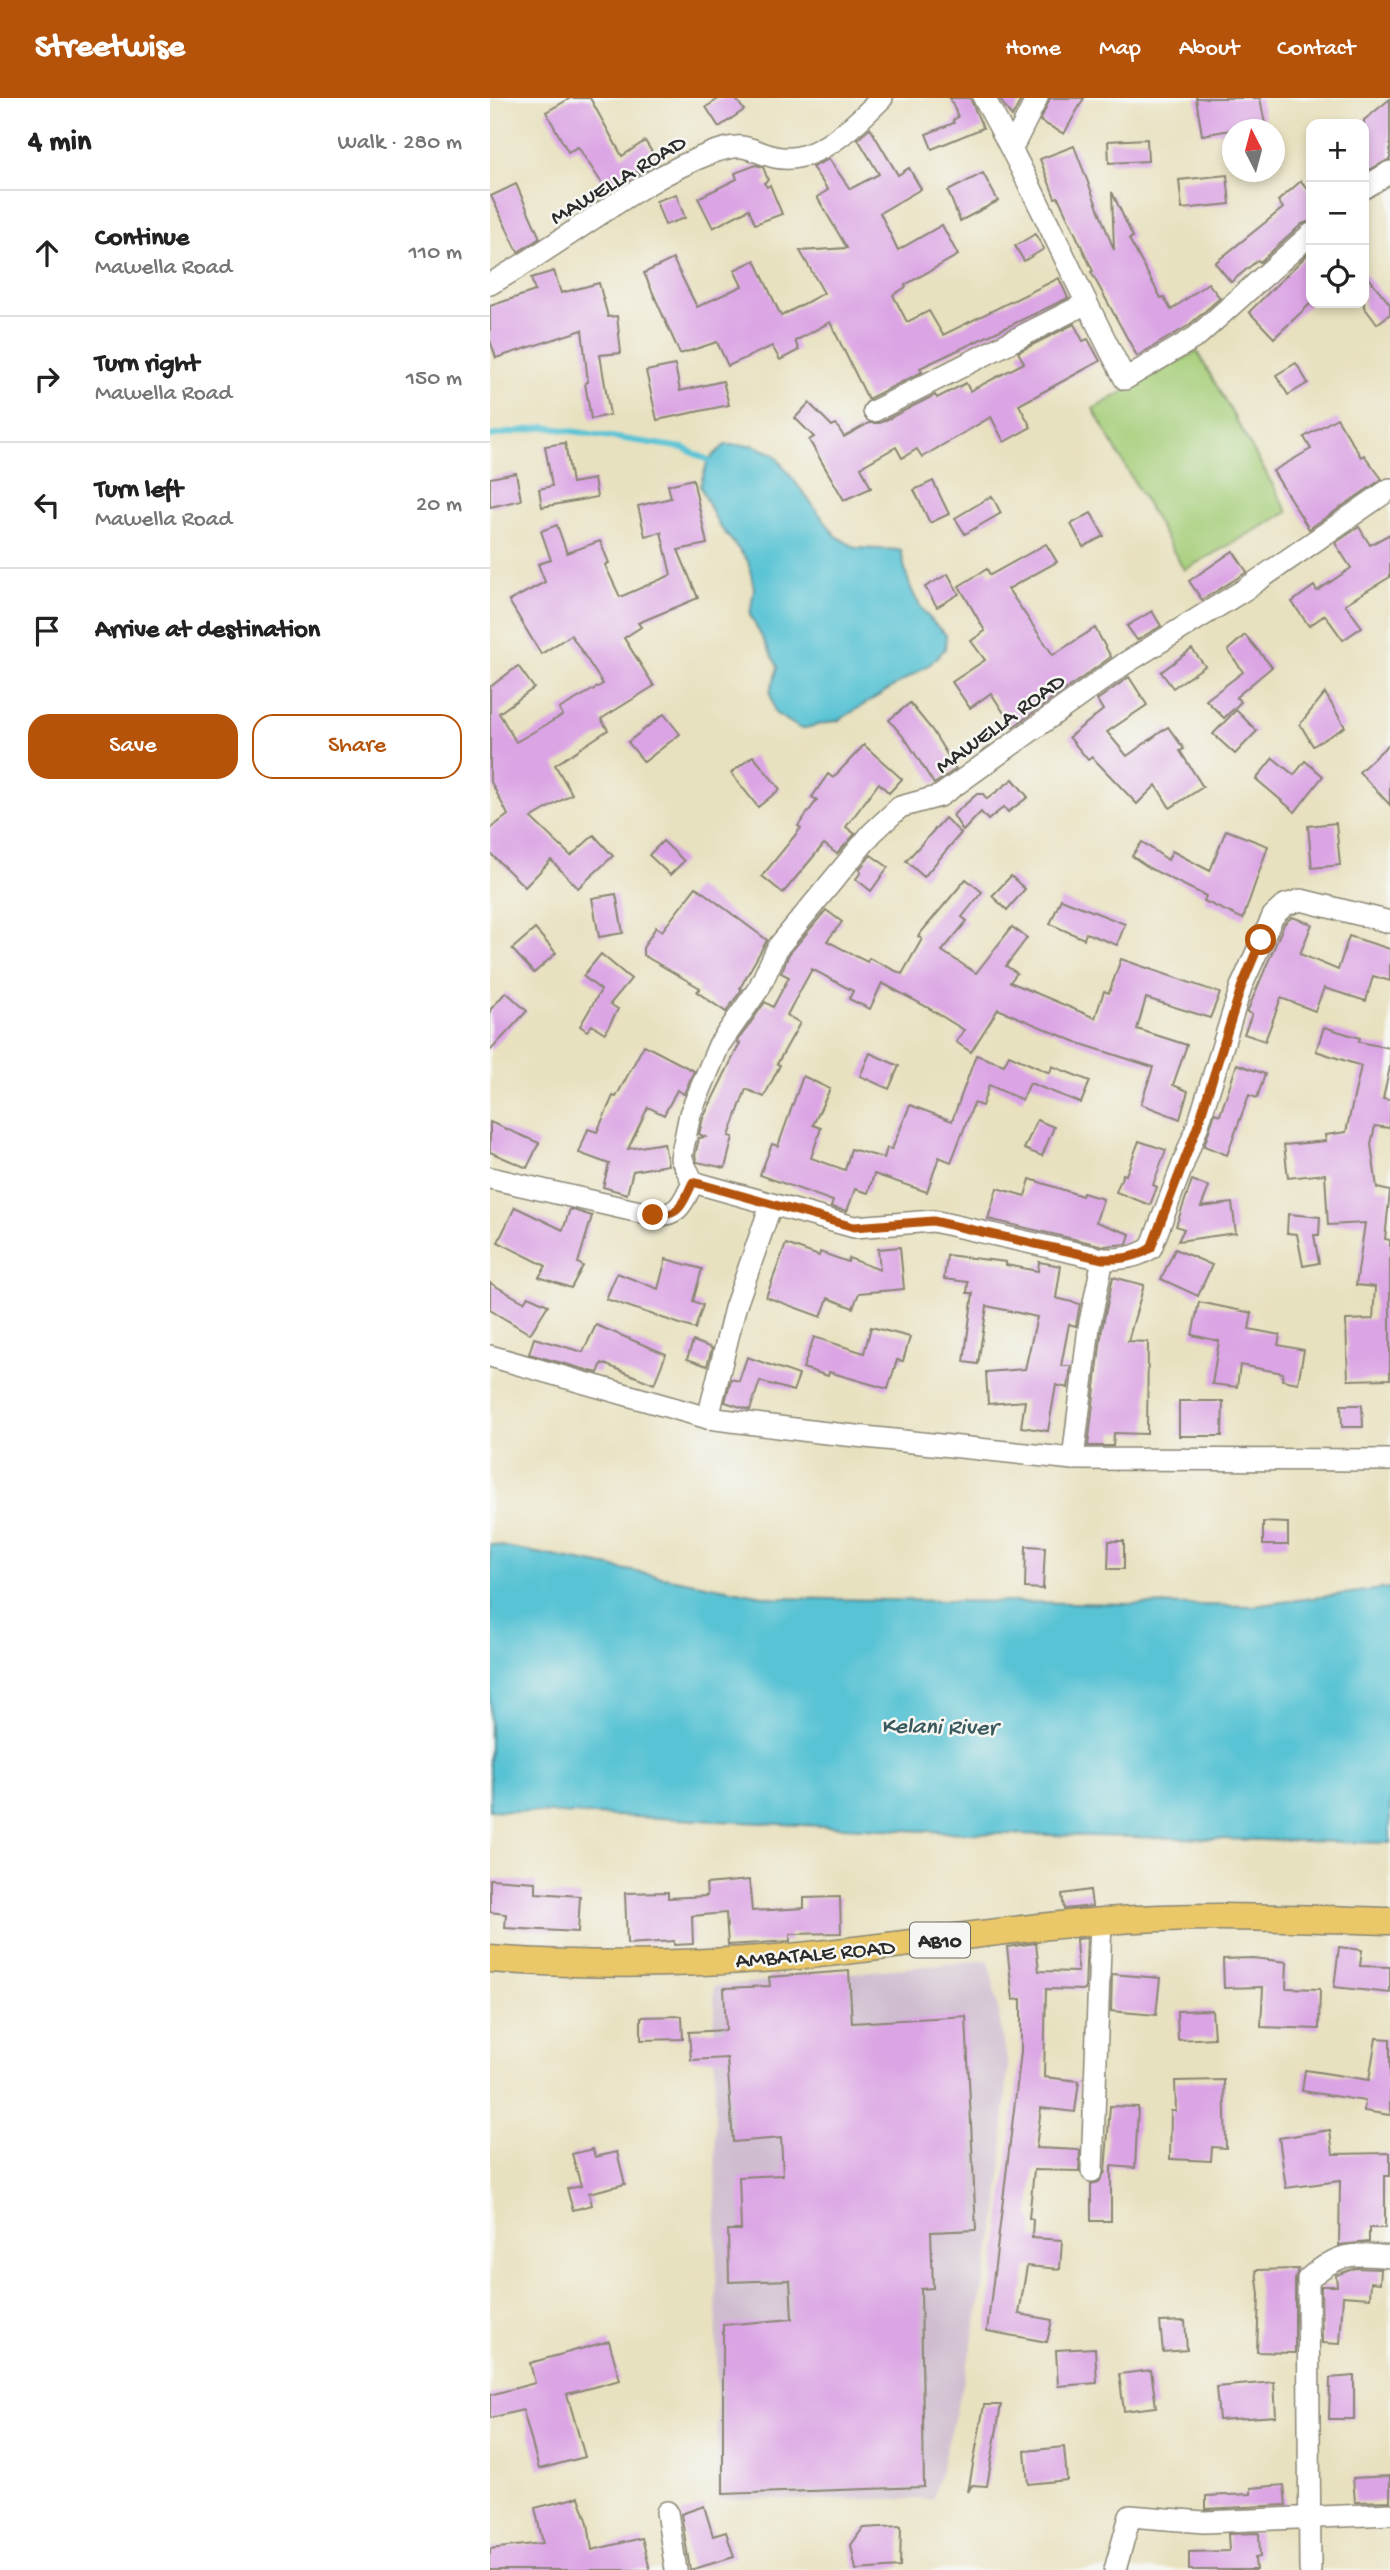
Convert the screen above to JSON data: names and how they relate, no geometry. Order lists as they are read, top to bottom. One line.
{"streets":{"main road":["AB10","AMBATALE ROAD"],"street":["MAWELLA ROAD"]},"water":["Kelani River"],"north":"top","page":{"header":"Streetwise","nav":["Home","Map","About","Contact"],"heading":["4 min","Walk · 280 m"],"map_buttons":["+","−"],"list":[["Continue","Mawella Road","110 m"],["Turn right","Mawella Road","150 m"],["Turn left","Mawella Road","20 m"],"Arrive at destination"],"buttons":["Save","Share"]}}
